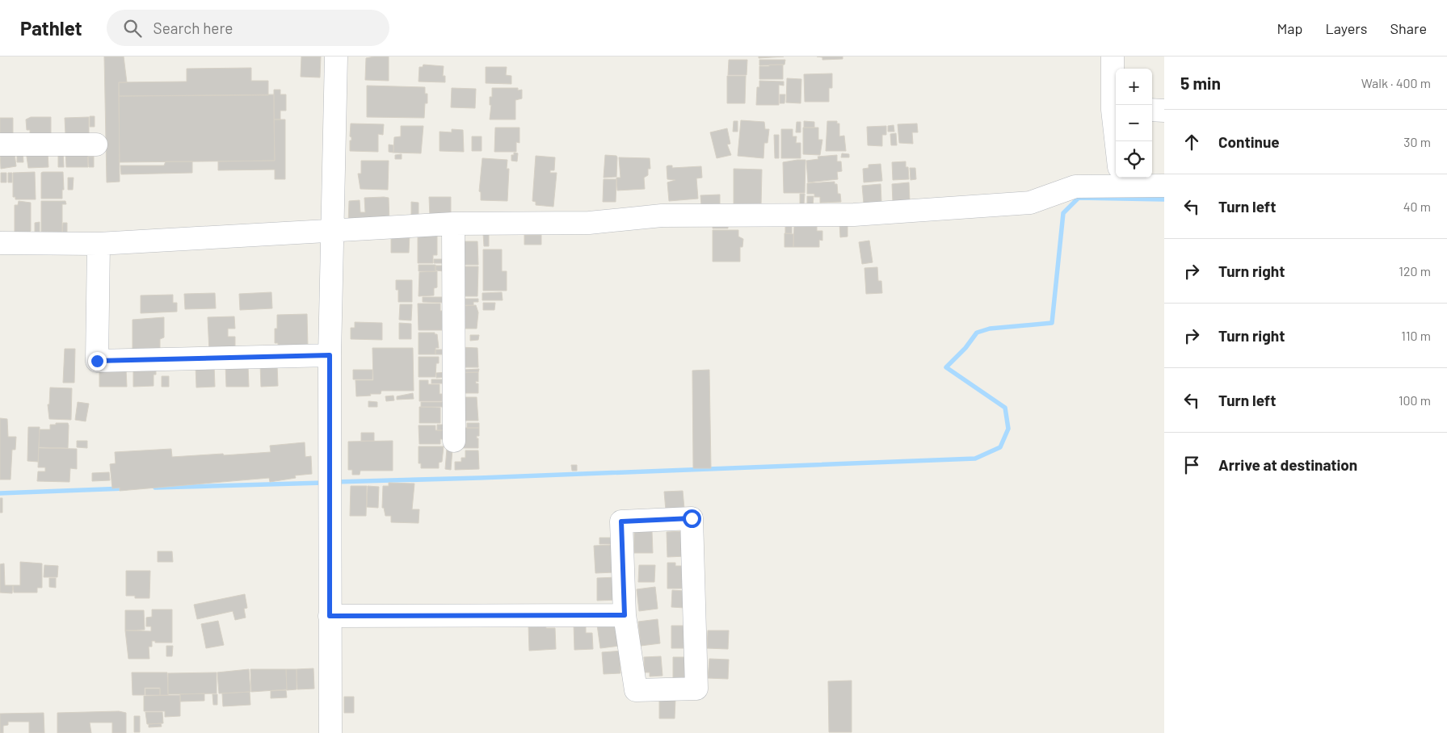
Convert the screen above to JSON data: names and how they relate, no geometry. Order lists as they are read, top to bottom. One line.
{"page":{"header":"Pathlet","search":"Search here","nav":["Map","Layers","Share"],"heading":["5 min","Walk · 400 m"],"map_buttons":["+","−"],"list":[["Continue","30 m"],["Turn left","40 m"],["Turn right","120 m"],["Turn right","110 m"],["Turn left","100 m"],"Arrive at destination"]}}
